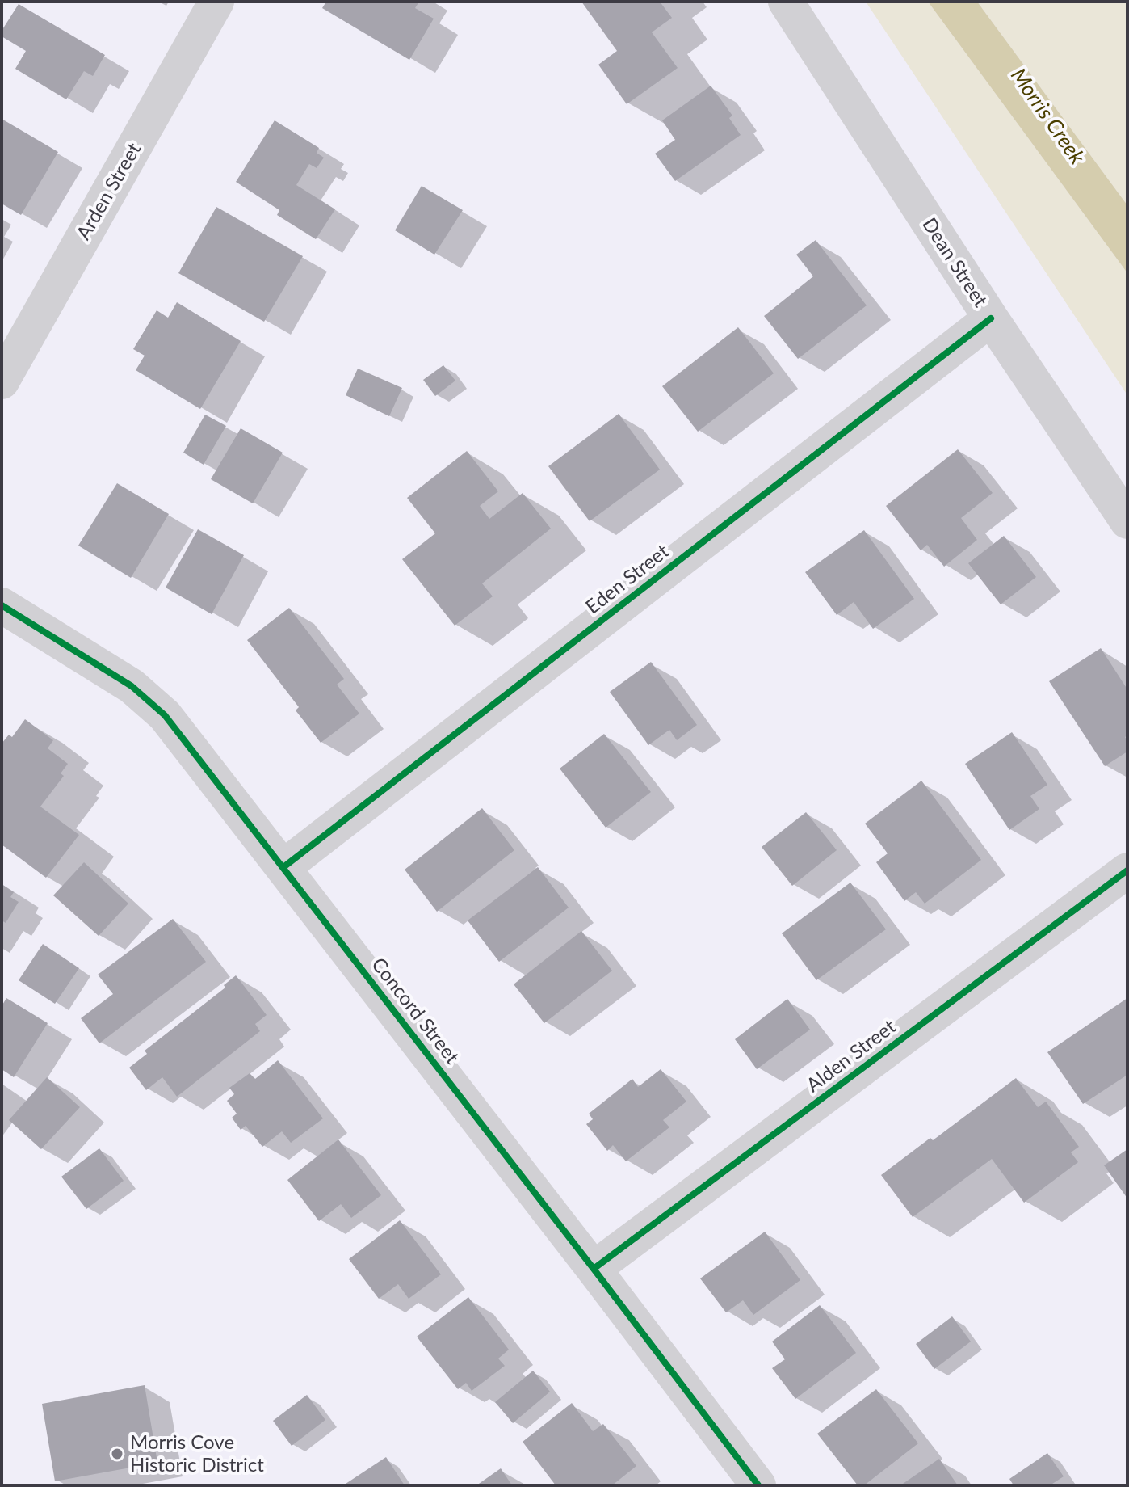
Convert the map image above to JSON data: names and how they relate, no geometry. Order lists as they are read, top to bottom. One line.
{"streets":{"street":["Arden Street","Dean Street","Eden Street","Concord Street","Alden Street"]},"crossings":[["Dean Street","Eden Street"],["Eden Street","Concord Street"],["Concord Street","Alden Street"]],"water":["Morris Creek"],"places":["Morris Cove Historic District"]}
